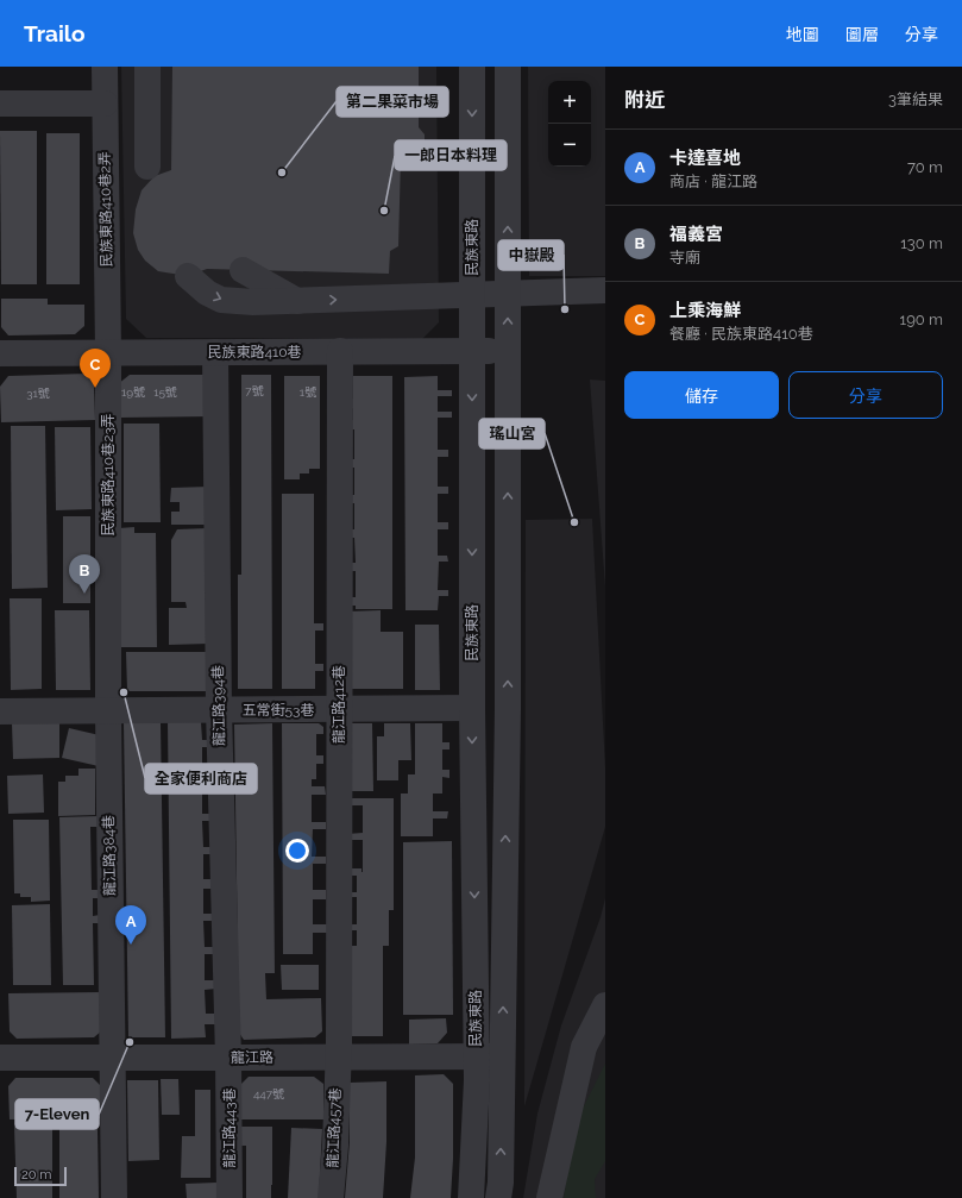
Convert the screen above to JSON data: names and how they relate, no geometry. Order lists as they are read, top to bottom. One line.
{"streets":{"street":["民族東路410巷2弄","民族東路","民族東路410巷","民族東路410巷23弄","龍江路412巷","龍江路394巷","五常街53巷","龍江路384巷","龍江路","龍江路443巷","龍江路457巷"]},"crossings":[["民族東路410巷2弄","民族東路410巷"],["民族東路410巷2弄","民族東路410巷23弄"],["民族東路","民族東路410巷"],["民族東路","五常街53巷"],["民族東路","龍江路"],["民族東路410巷","民族東路410巷23弄"],["民族東路410巷","龍江路412巷"],["民族東路410巷","龍江路394巷"],["民族東路410巷23弄","五常街53巷"],["民族東路410巷23弄","龍江路384巷"],["龍江路412巷","五常街53巷"],["龍江路412巷","龍江路"],["龍江路412巷","龍江路457巷"],["龍江路394巷","五常街53巷"],["龍江路394巷","龍江路"],["龍江路394巷","龍江路443巷"],["五常街53巷","龍江路384巷"],["龍江路384巷","龍江路"],["龍江路","龍江路443巷"],["龍江路","龍江路457巷"]],"places":["第二果菜市場","一郎日本料理","中嶽殿","瑤山宮","全家便利商店","7-Eleven"],"house_numbers":["7號","19號","15號","1號","31號","447號"],"scale_bar":"20 m","page":{"header":"Trailo","nav":["地圖","圖層","分享"],"heading":["附近","3筆結果"],"map_buttons":["+","−"],"list":[{"mark":"A","name":"卡達喜地","note":"商店 · 龍江路","value":"70 m"},{"mark":"B","name":"福義宮","note":"寺廟","value":"130 m"},{"mark":"C","name":"上乘海鮮","note":"餐廳 · 民族東路410巷","value":"190 m"}],"pins":["C","B","A"],"buttons":["儲存","分享"],"scale":"20 m"}}
